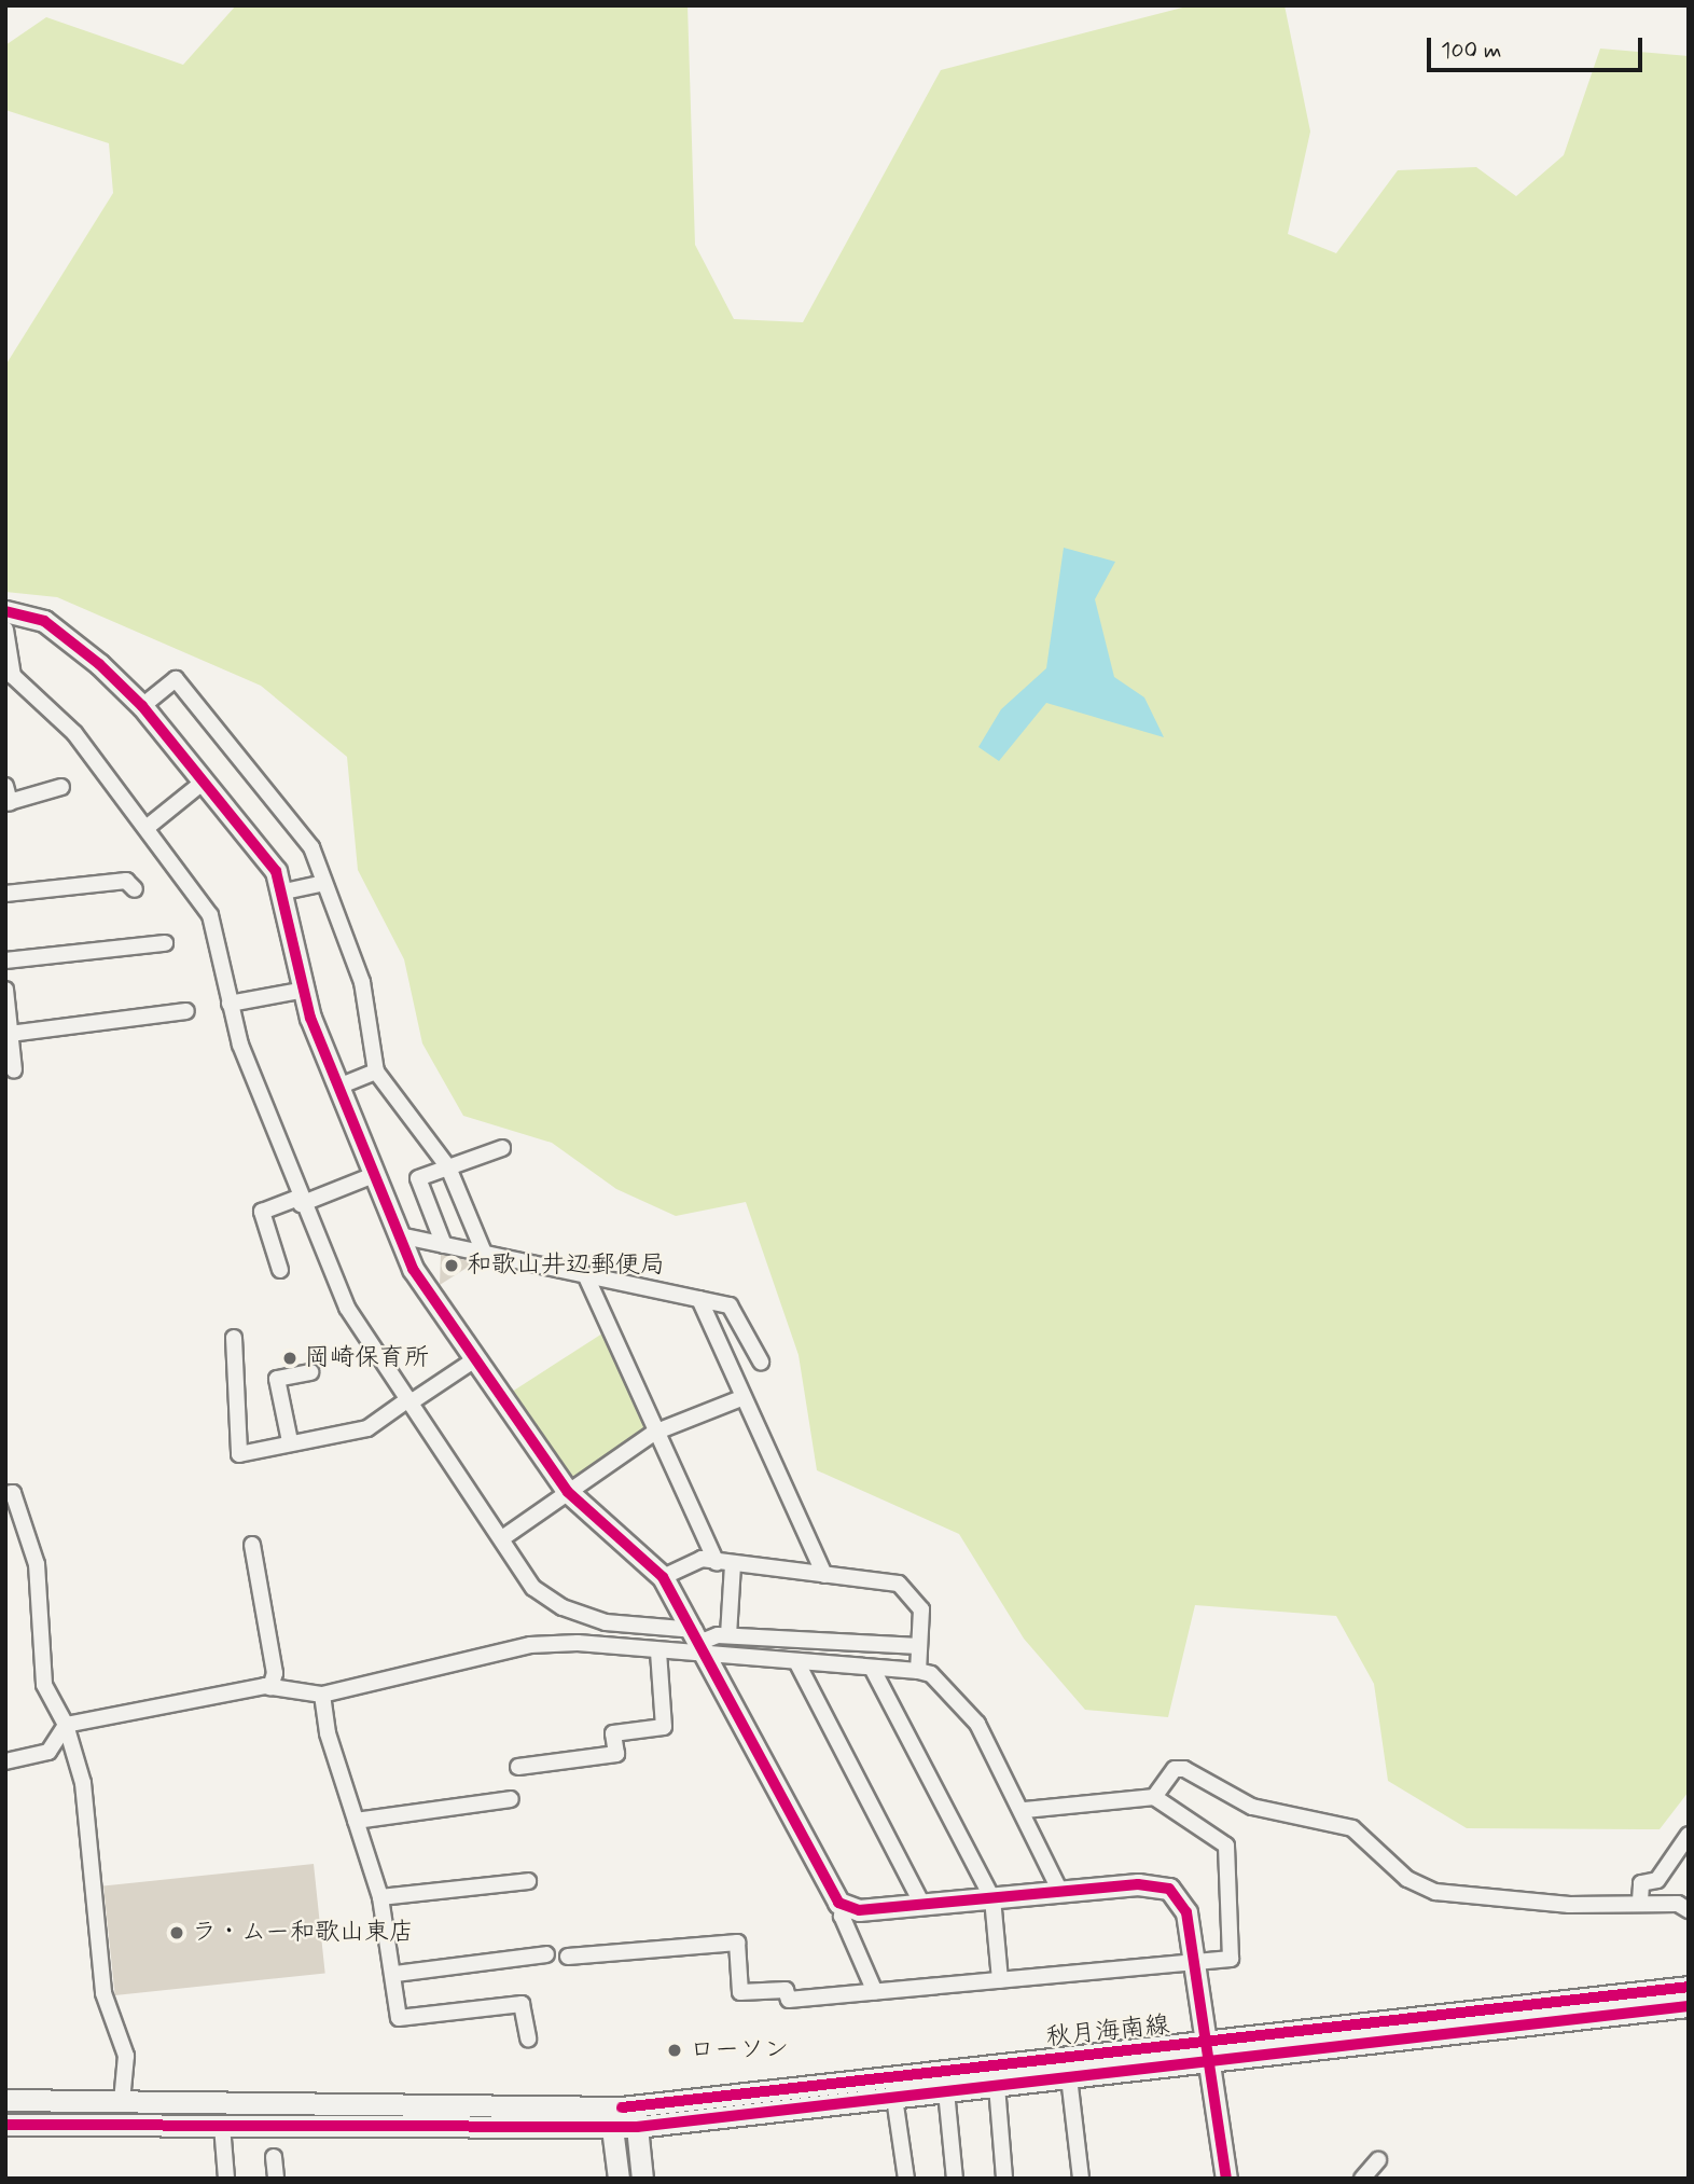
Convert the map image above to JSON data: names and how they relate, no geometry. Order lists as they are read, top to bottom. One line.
{"streets":{"street":["秋月海南線"]},"places":["和歌山井辺郵便局","岡崎保育所","ラ・ムー和歌山東店","ローソン"],"scale_bar":"100 m"}
